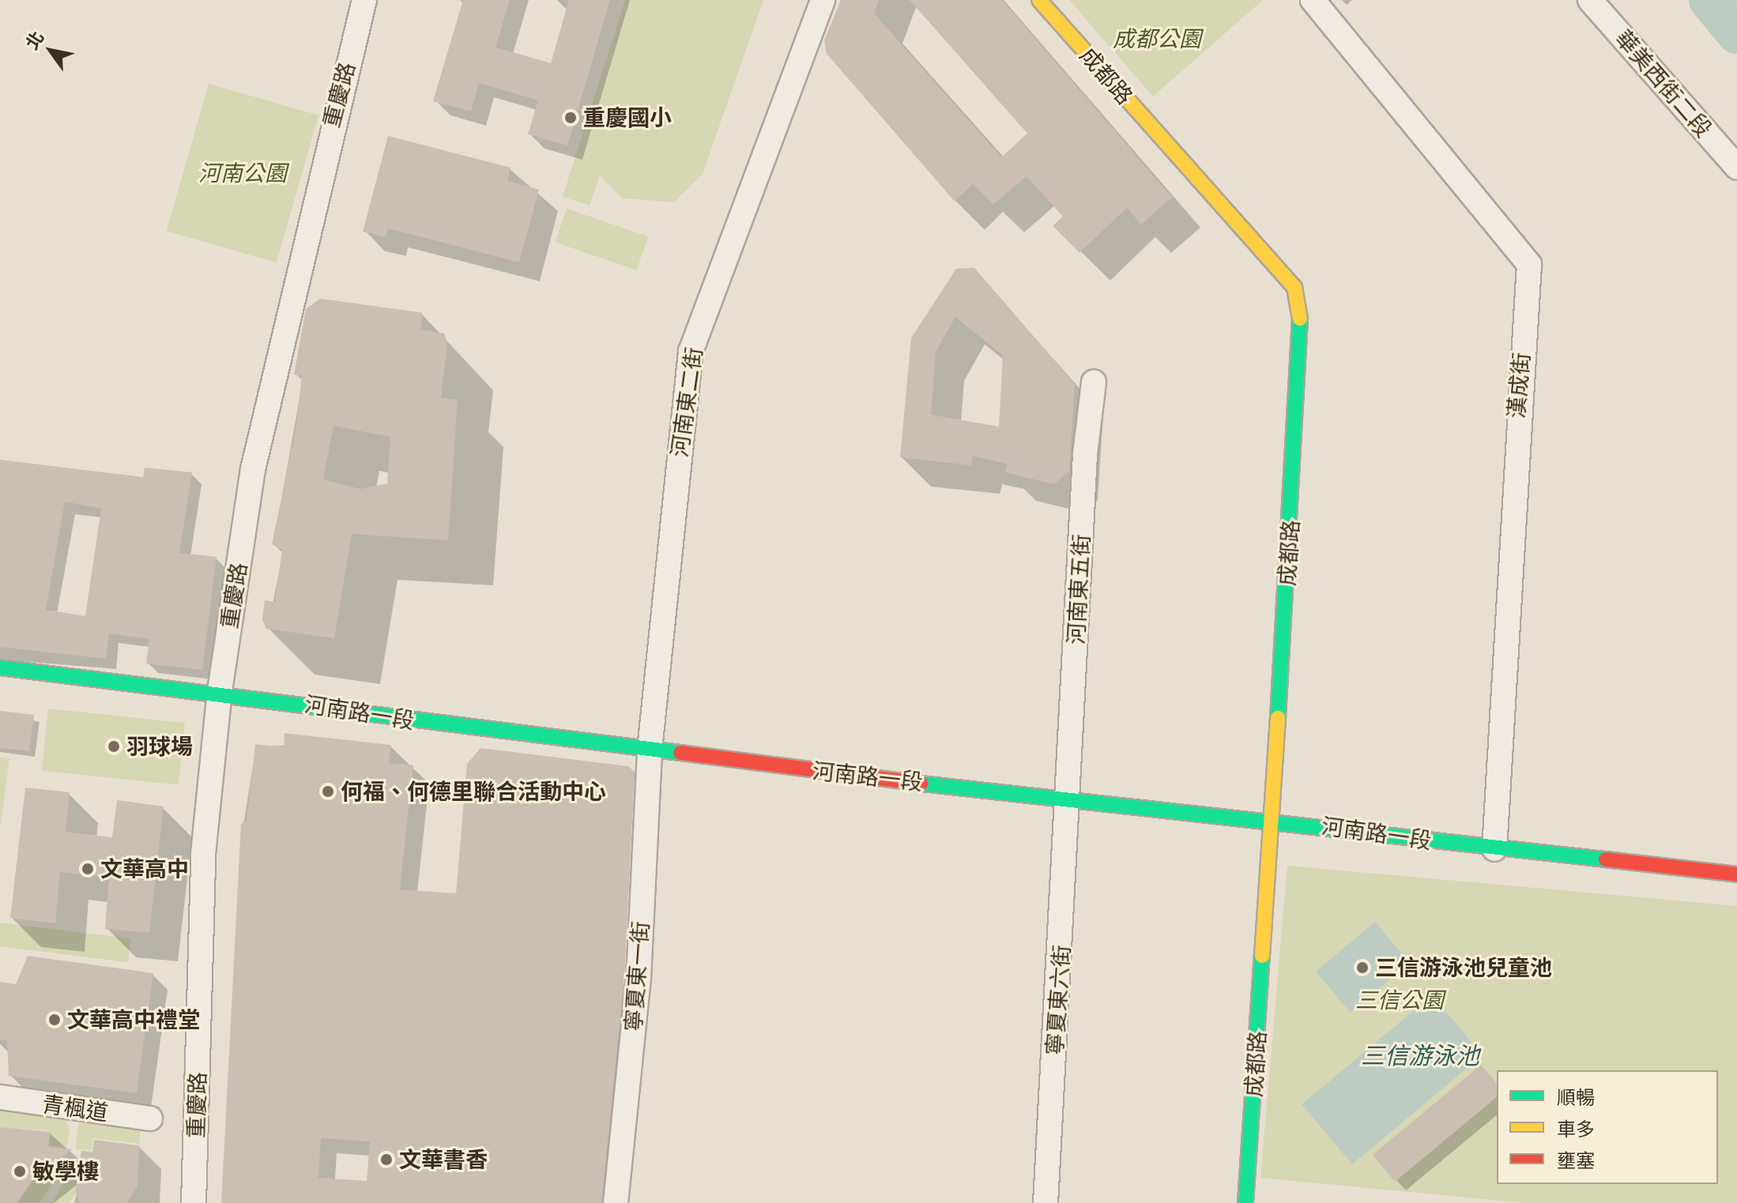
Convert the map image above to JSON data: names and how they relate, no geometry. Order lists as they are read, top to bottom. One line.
{"streets":{"street":["成都路","華美西街二段","重慶路","漢成街","河南東二街","河南東五街","河南路一段","寧夏東一街","寧夏東六街","青楓道"]},"crossings":[["成都路","河南路一段"],["重慶路","河南路一段"],["漢成街","河南路一段"],["河南東二街","河南路一段"],["河南東二街","寧夏東一街"],["河南東五街","河南路一段"],["河南東五街","寧夏東六街"],["河南路一段","寧夏東一街"],["河南路一段","寧夏東六街"]],"water":["三信游泳池"],"parks":["成都公園","河南公園","三信公園"],"places":["重慶國小","羽球場","何福、何德里聯合活動中心","文華高中","三信游泳池兒童池","文華高中禮堂","文華書香","敏學樓"],"legend":["順暢","車多","壅塞"],"north":"top left"}
